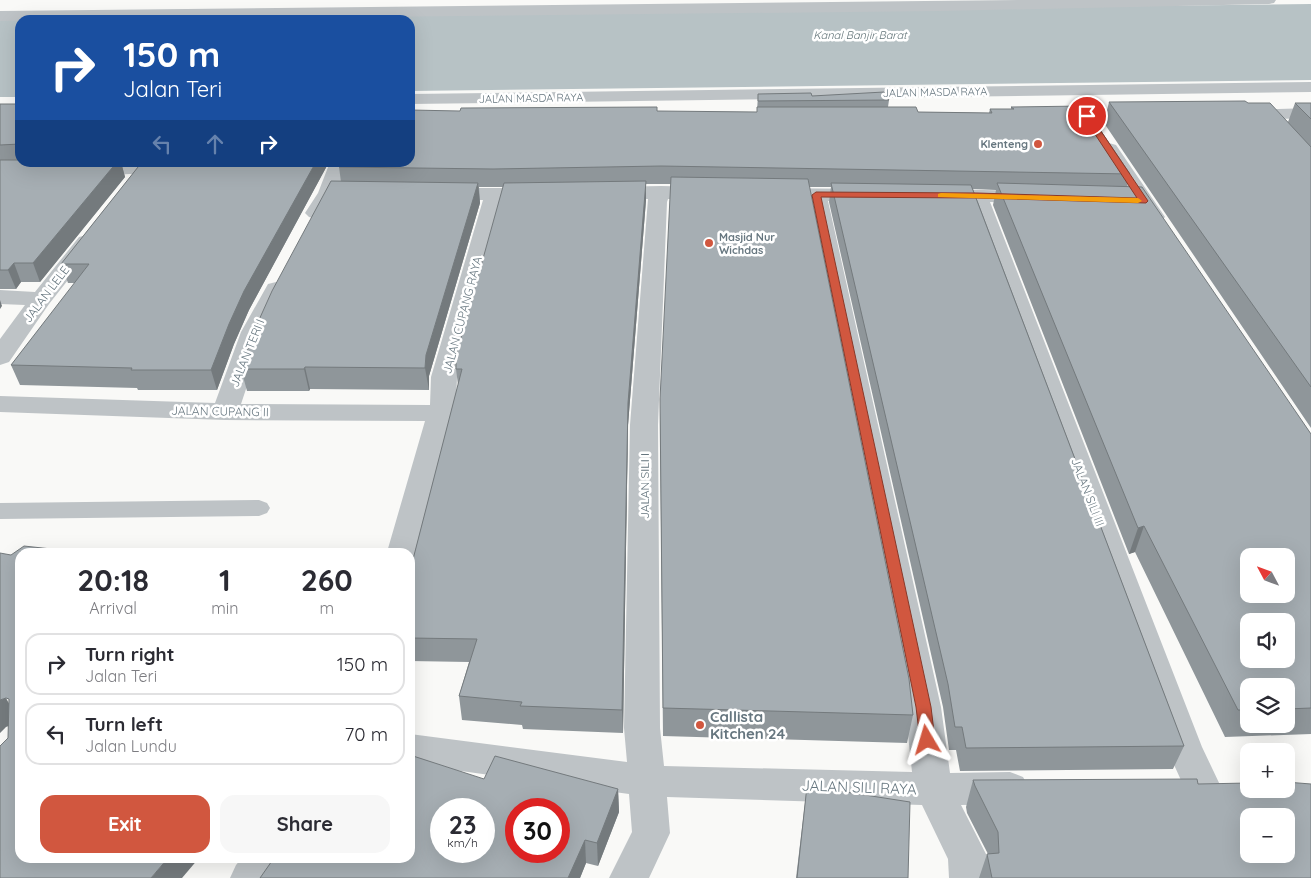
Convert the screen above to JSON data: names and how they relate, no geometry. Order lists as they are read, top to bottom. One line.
{"streets":{"street":["JALAN MASDA RAYA","JALAN LELE","JALAN CUPANG RAYA","JALAN TERI I","JALAN CUPANG II","JALAN SILI I","JALAN SILI III","JALAN SILI RAYA"]},"crossings":[["JALAN CUPANG RAYA","JALAN CUPANG II"],["JALAN TERI I","JALAN CUPANG II"],["JALAN SILI I","JALAN SILI RAYA"]],"water":["Kanal Banjir Barat"],"places":["Klenteng","Masjid Nur Wichdas","Callista Kitchen 24"],"north":"top left","page":{"turn":["150 m","Jalan Teri"],"map_buttons":["+","−"],"eta":["20:18","Arrival","1","min","260","m"],"list":[{"name":"Turn right","note":"Jalan Teri","value":"150 m"},{"name":"Turn left","note":"Jalan Lundu","value":"70 m"}],"buttons":["Exit","Share"],"speed":"23 km/h","limit":"30"}}
